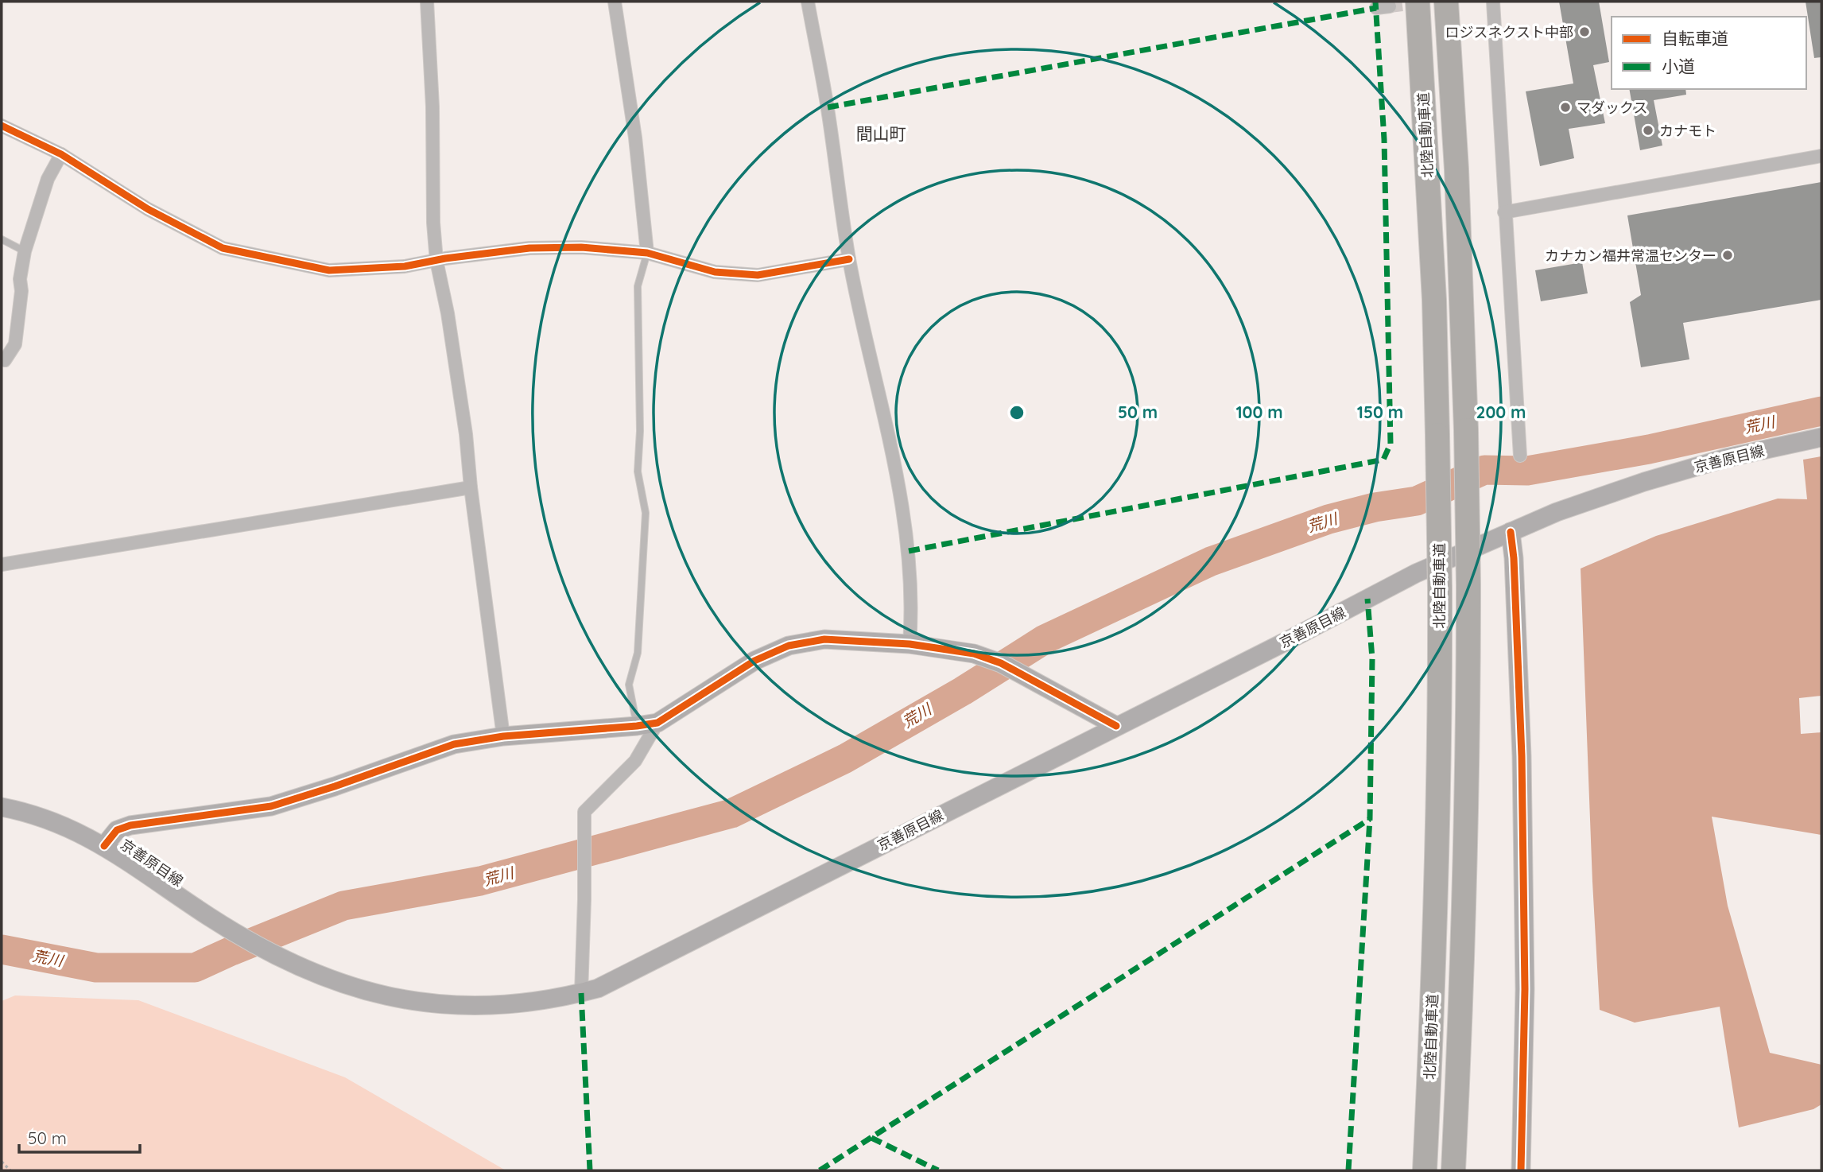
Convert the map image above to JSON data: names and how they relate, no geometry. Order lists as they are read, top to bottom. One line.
{"streets":{"highway":["北陸自動車道"],"main road":["京善原目線"]},"districts":["間山町"],"water":["荒川"],"places":["ロジスネクスト中部","マダックス","カナモト","カナカン福井常温センター"],"legend":["自転車道","小道"],"scale_bar":"50 m","rings":["50 m","100 m","150 m","200 m"]}
